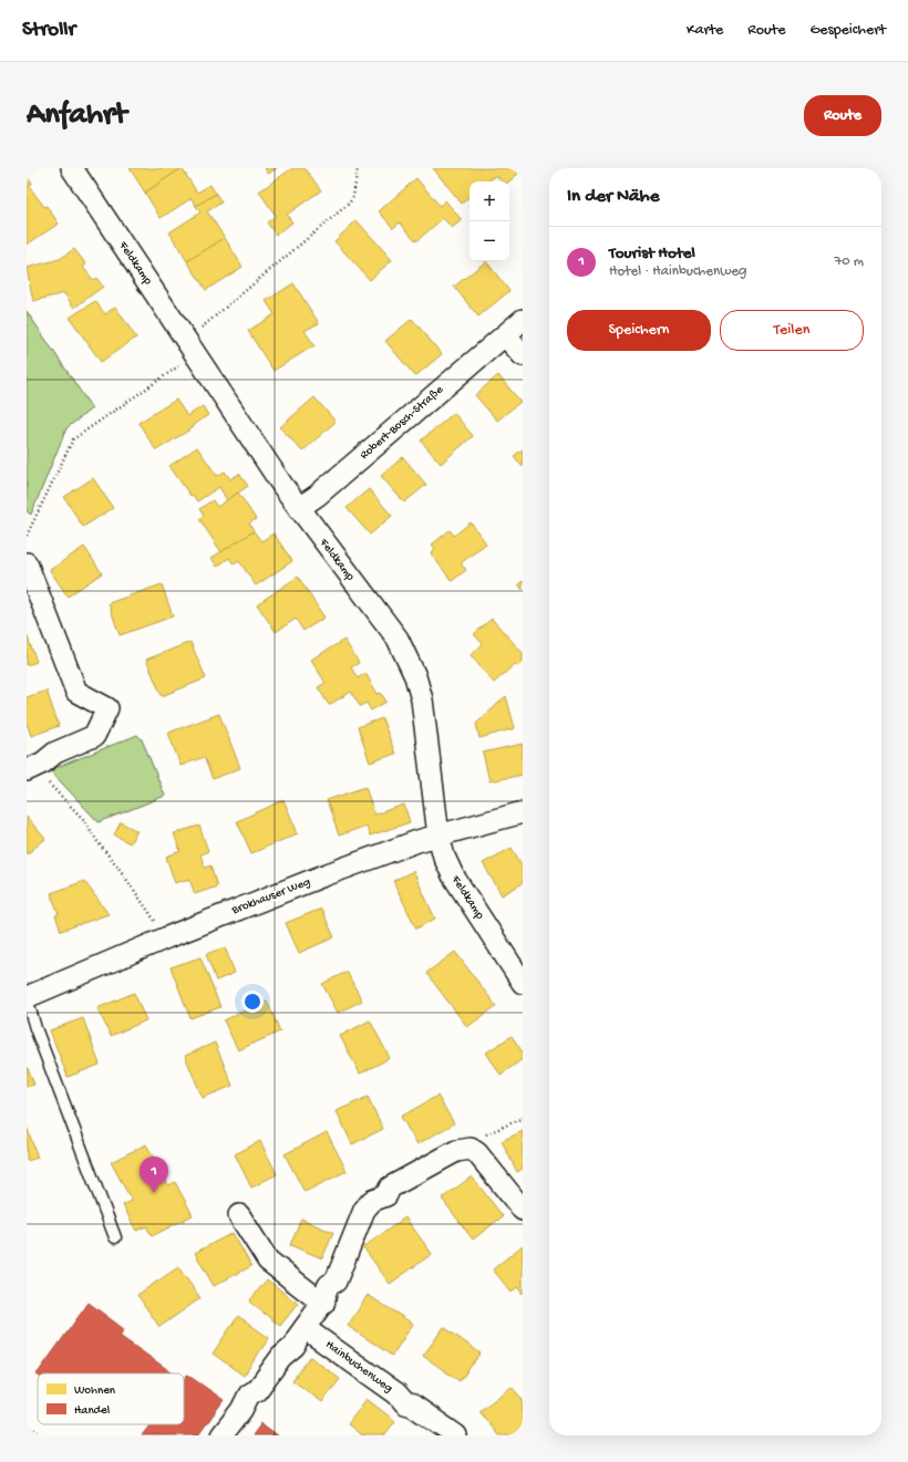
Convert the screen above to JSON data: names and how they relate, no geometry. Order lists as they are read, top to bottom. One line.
{"streets":{"street":["Feldkamp","Robert-Bosch-Straße","Brokhauser Weg","Hainbuchenweg"]},"crossings":[["Feldkamp","Robert-Bosch-Straße"],["Feldkamp","Brokhauser Weg"]],"legend":["Wohnen","Handel"],"page":{"header":"Strollr","nav":["Karte","Route","Gespeichert"],"buttons":["Route",["Speichern","Teilen"]],"title":"Anfahrt","heading":"In der Nähe","map_buttons":["+","−"],"list":[{"mark":"1","name":"Tourist Hotel","note":"Hotel · Hainbuchenweg","value":"70 m"}],"pins":"1"}}
